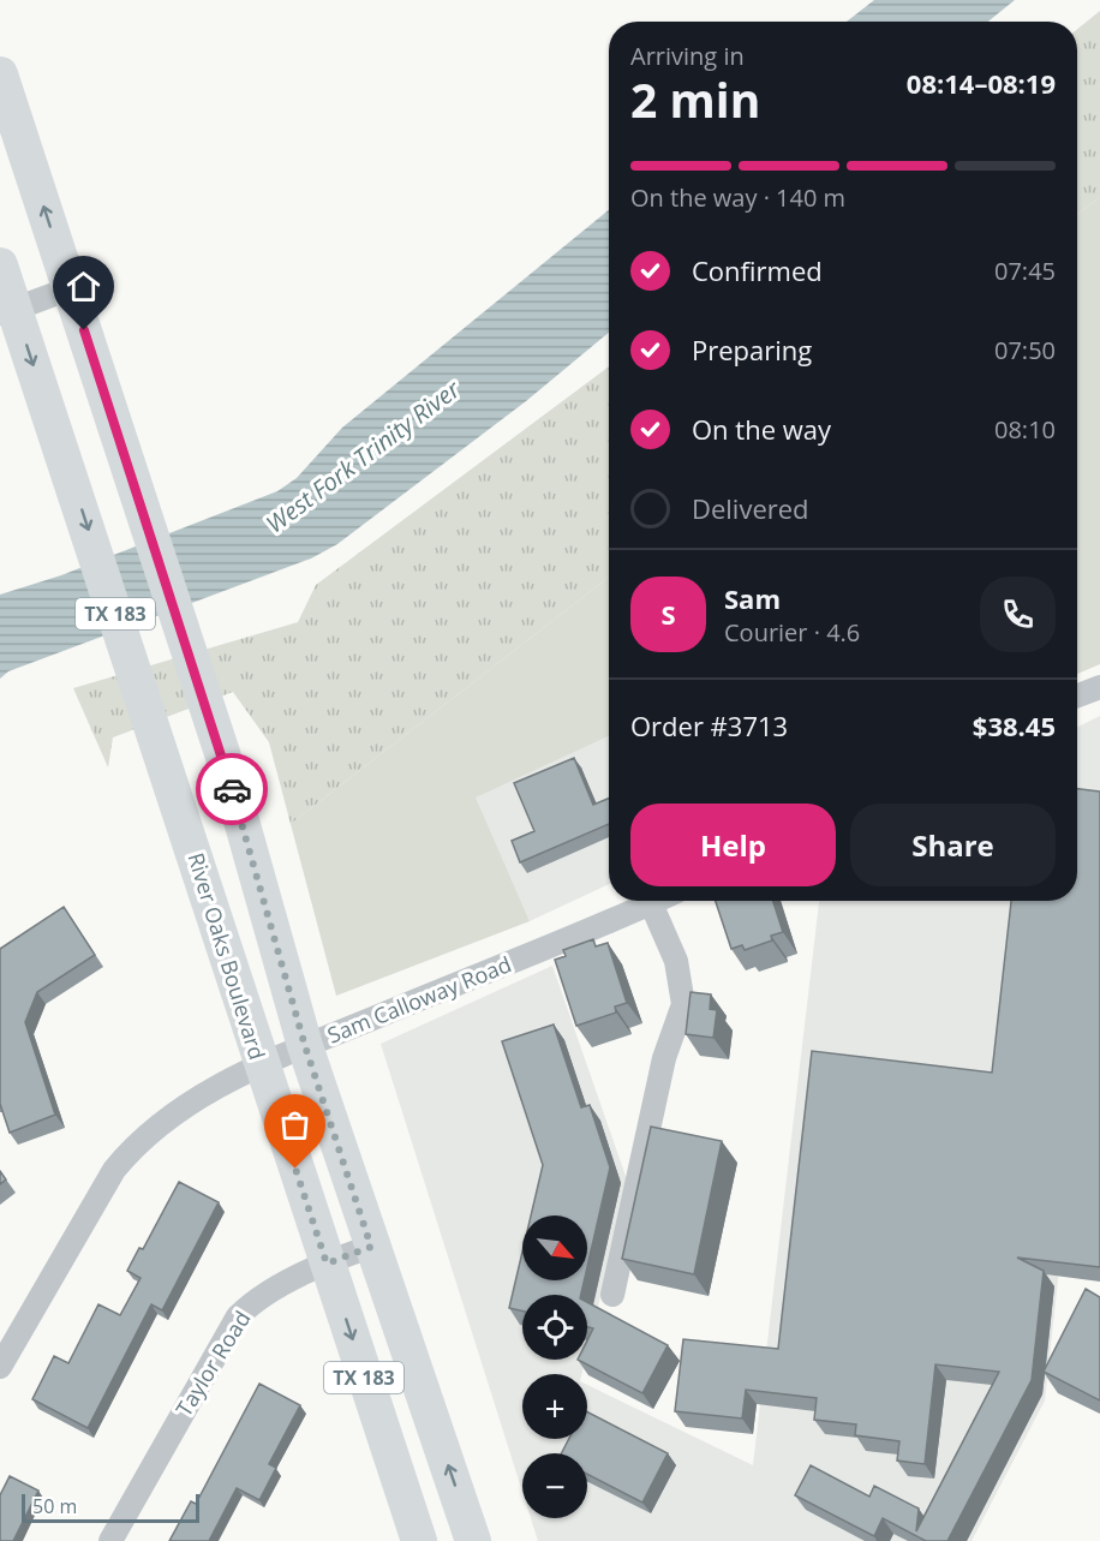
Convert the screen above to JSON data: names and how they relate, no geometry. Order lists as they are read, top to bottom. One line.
{"streets":{"main road":["TX 183","River Oaks Boulevard"],"street":["Sam Calloway Road","Taylor Road"]},"crossings":[["TX 183","River Oaks Boulevard"],["TX 183","Sam Calloway Road"],["TX 183","Taylor Road"],["River Oaks Boulevard","Sam Calloway Road"],["River Oaks Boulevard","Taylor Road"]],"water":["West Fork Trinity River"],"scale_bar":"50 m","north":"bottom right","page":{"heading":["2 min","Arriving in","08:14–08:19"],"panel":["Sam","Courier · 4.6","Order #3713","$38.45"],"bar":"On the way · 140 m","list":[["Confirmed","07:45"],["Preparing","07:50"],["On the way","08:10"],"Delivered"],"round":"S","buttons":["Help","Share"],"map_buttons":["+","−"],"scale":"50 m"}}
